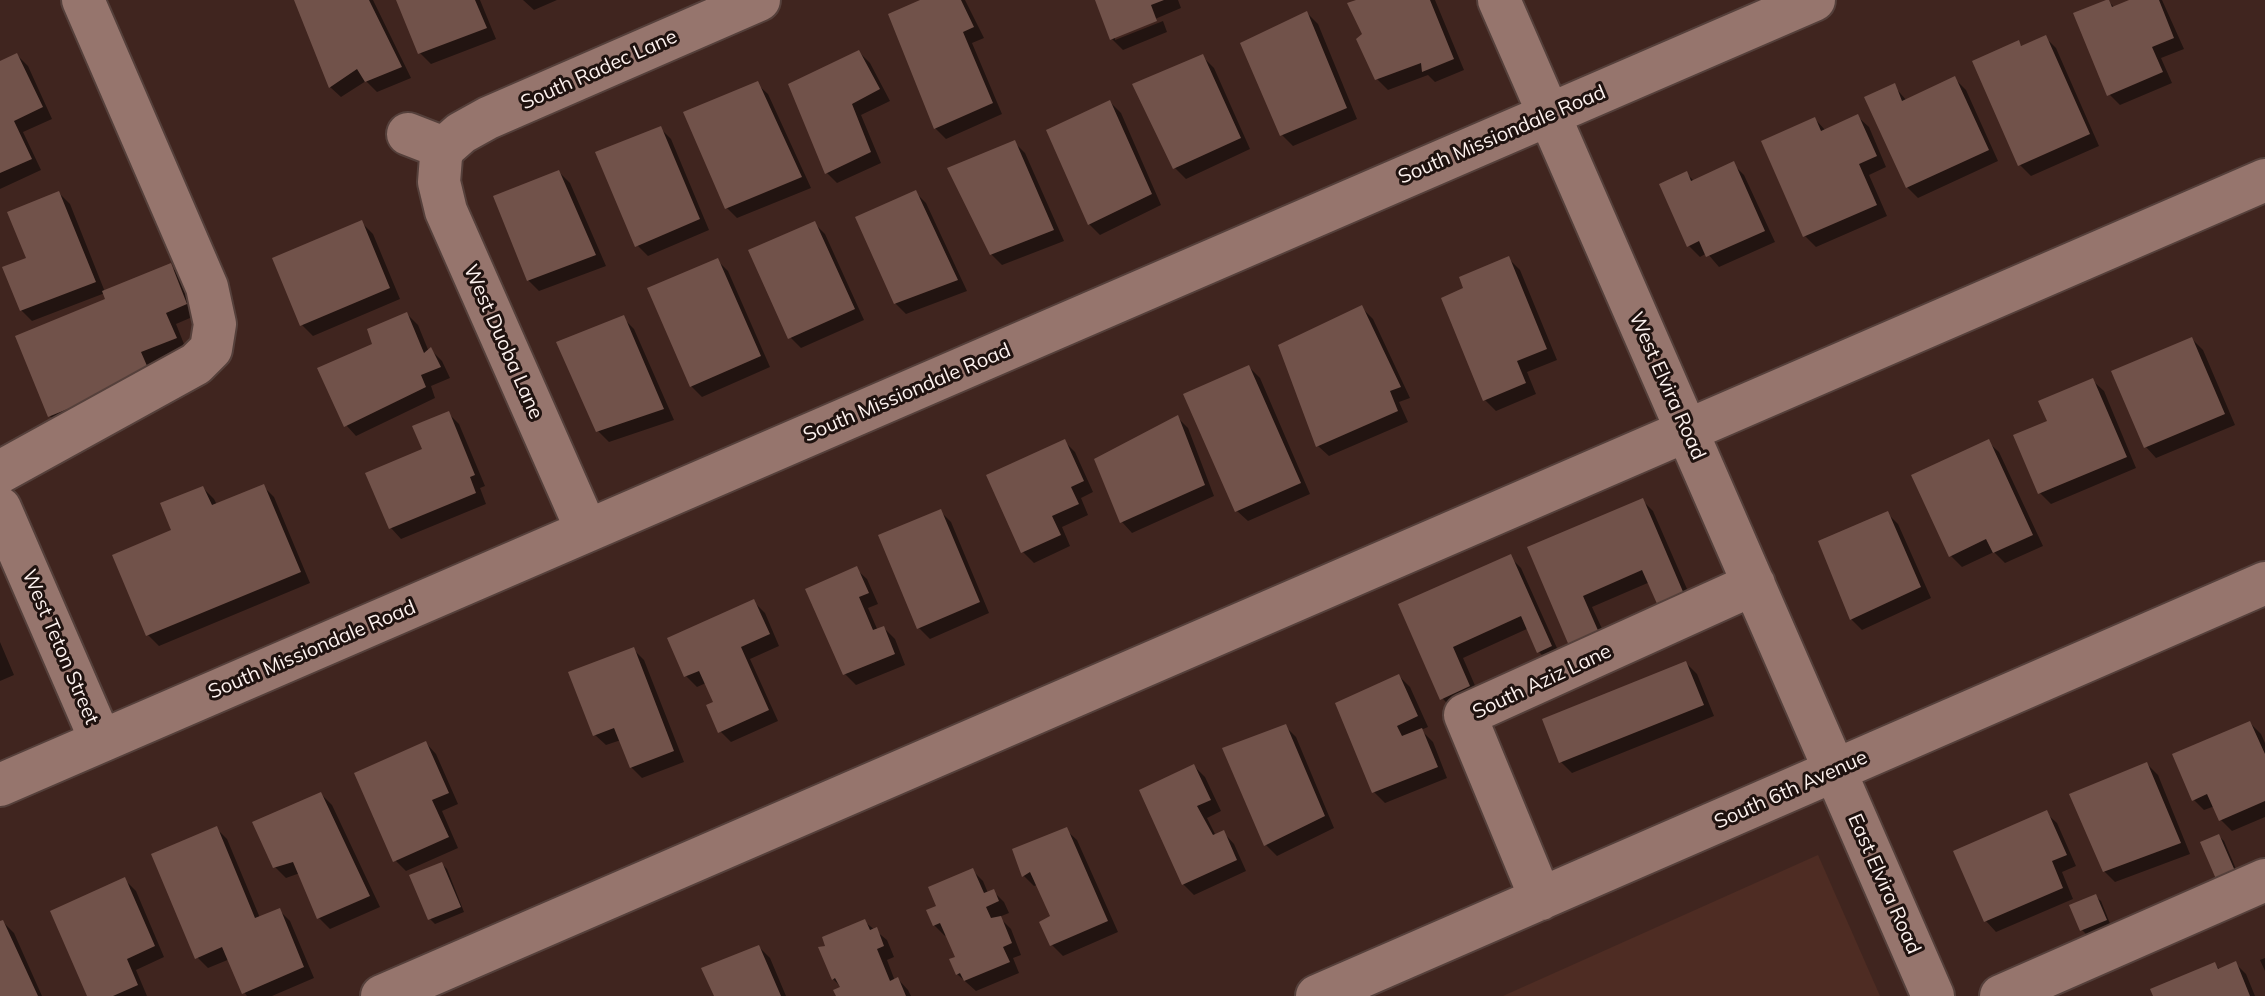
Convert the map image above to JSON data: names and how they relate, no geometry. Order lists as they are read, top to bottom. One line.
{"streets":{"street":["South Radec Lane","South Missiondale Road","West Duoba Lane","West Elvira Road","West Teton Street","South Aziz Lane","South 6th Avenue","East Elvira Road"]},"crossings":[["South Radec Lane","West Duoba Lane"],["South Missiondale Road","West Duoba Lane"],["South Missiondale Road","West Elvira Road"],["South Missiondale Road","West Teton Street"],["West Elvira Road","South Aziz Lane"],["West Elvira Road","South 6th Avenue"],["West Elvira Road","East Elvira Road"],["South Aziz Lane","South 6th Avenue"],["South 6th Avenue","East Elvira Road"]]}
